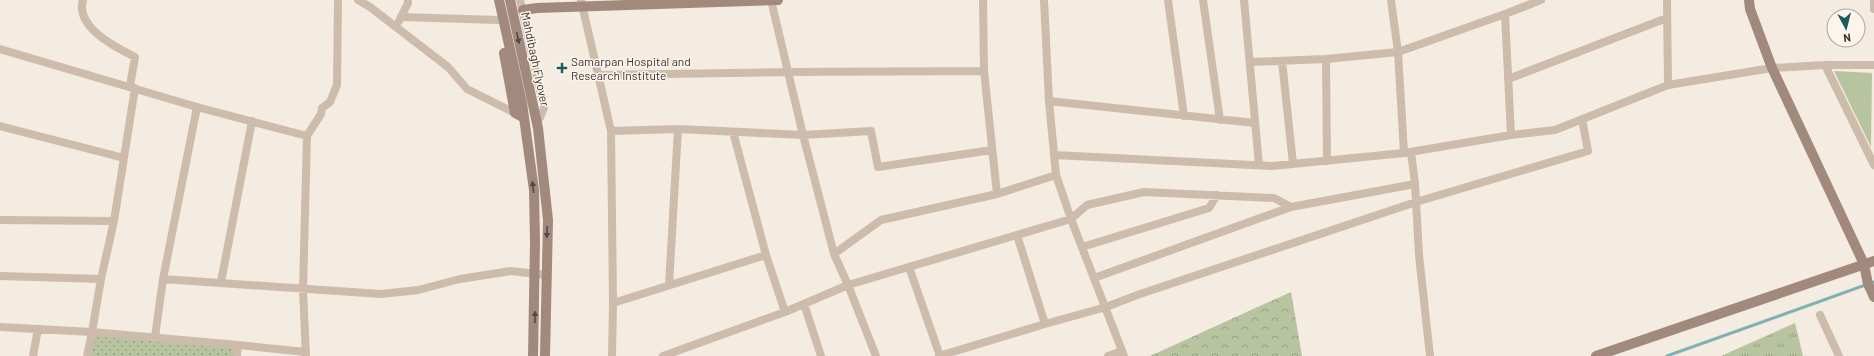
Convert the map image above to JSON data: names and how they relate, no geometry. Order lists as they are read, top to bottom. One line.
{"streets":{"street":["Mahdibagh Flyover"]},"places":{"health":["Samarpan Hospital and Research Institute"]},"north":"bottom"}
